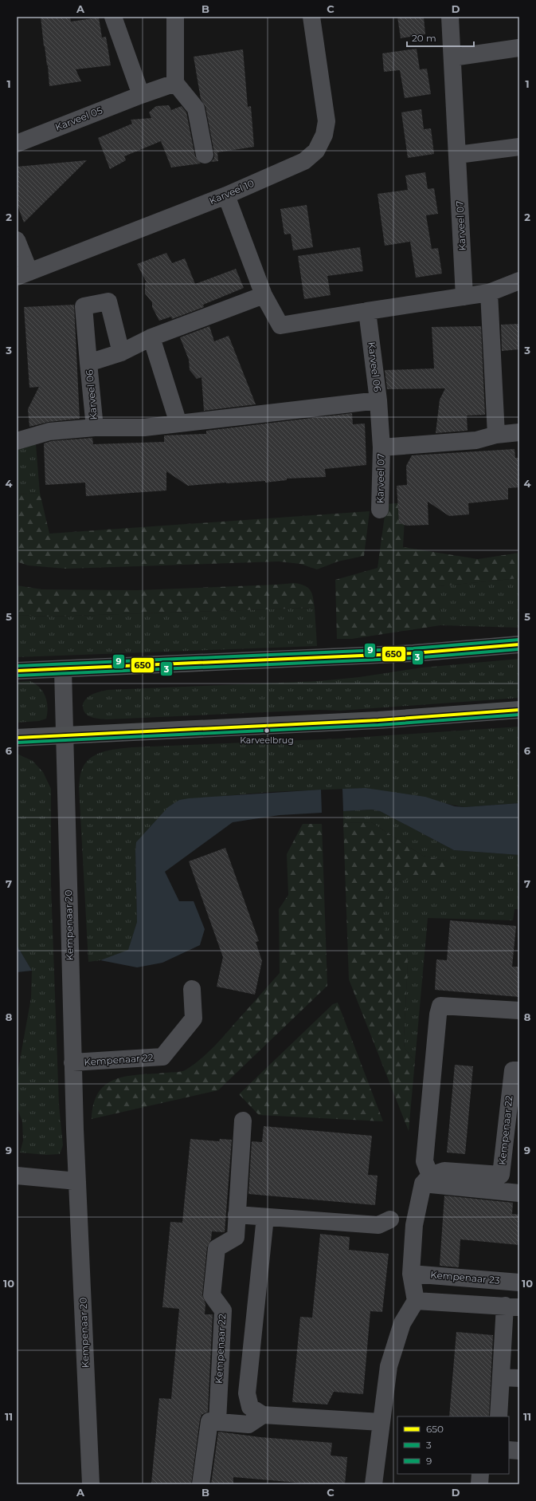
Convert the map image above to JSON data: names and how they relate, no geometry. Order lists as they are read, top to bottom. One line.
{"streets":{"street":["Karveel 05","Karveel 10","Karveel 07","Karveel 06","Kempenaar 20","Kempenaar 22","Kempenaar 23"]},"crossings":[["Karveel 07","Karveel 06"],["Kempenaar 20","Kempenaar 22"]],"places":["Karveelbrug"],"lines":["transit line 9","transit line 650","transit line 3"],"legend":["650","3","9"],"scale_bar":"20 m","grid":{"columns":["A","B","C","D"],"rows":["1","2","3","4","5","6","7","8","9","10","11"]}}
